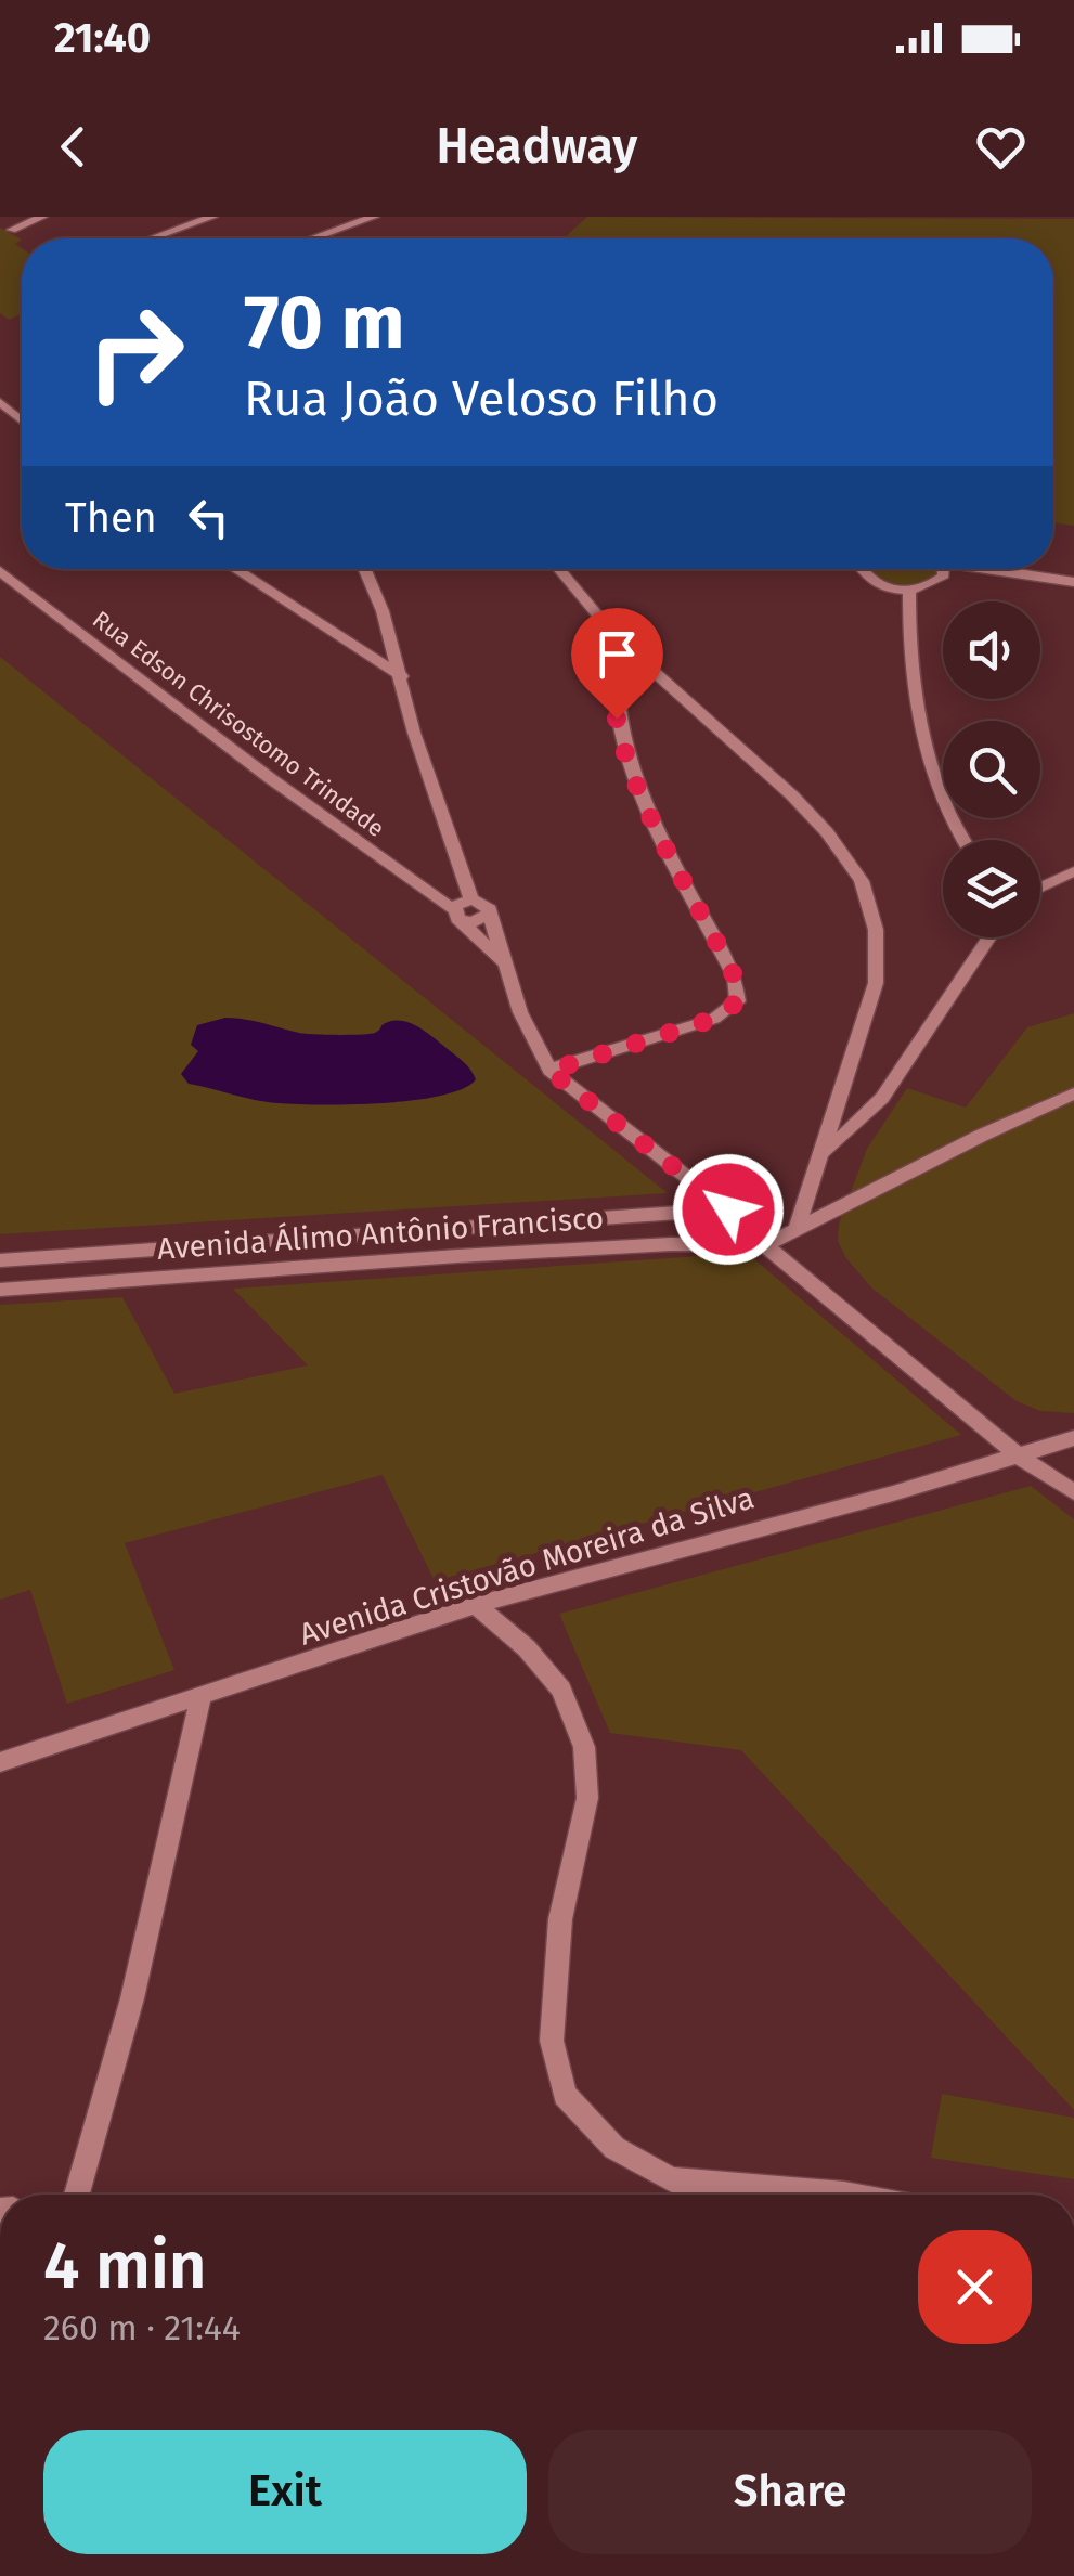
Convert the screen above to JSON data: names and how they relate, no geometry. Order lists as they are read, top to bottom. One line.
{"streets":{"street":["Rua Edson Chrisostomo Trindade","Avenida Álimo Antônio Francisco","Avenida Cristovão Moreira da Silva"]},"page":{"status":"21:40","header":"Headway","turn":["70 m","Rua João Veloso Filho"],"then":"Then","heading":["4 min","260 m · 21:44"],"buttons":["Exit","Share"]}}
